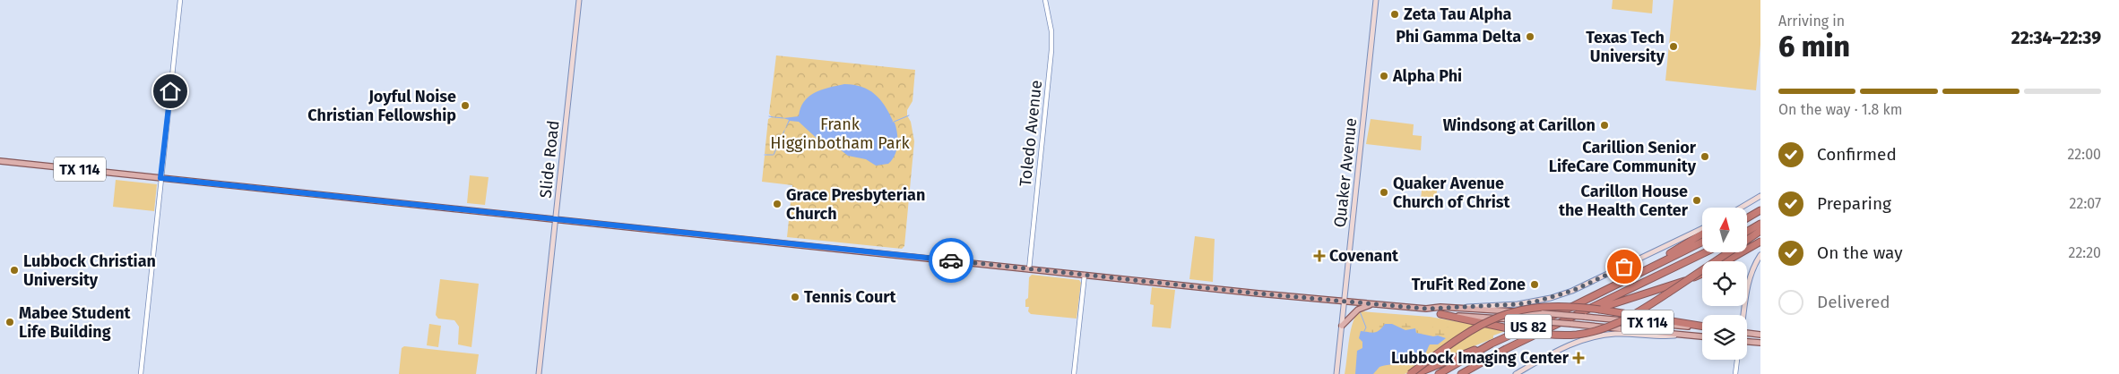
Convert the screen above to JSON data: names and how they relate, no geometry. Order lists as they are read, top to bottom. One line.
{"streets":{"highway":["US 82"],"main road":["Slide Road","TX 114","Quaker Avenue"],"street":["Toledo Avenue"]},"crossings":[["Toledo Avenue","TX 114"],["Slide Road","TX 114"],["TX 114","Quaker Avenue"],["TX 114","US 82"]],"parks":["Frank Higginbotham Park"],"places":{"other":["Zeta Tau Alpha","Phi Gamma Delta","Texas Tech University","Alpha Phi","Joyful Noise Christian Fellowship","Windsong at Carillon","Carillion Senior LifeCare Community","Quaker Avenue Church of Christ","Carillon House the Health Center","Grace Presbyterian Church","Lubbock Christian University","TruFit Red Zone","Tennis Court","Mabee Student Life Building"],"health":["Covenant","Lubbock Imaging Center"]},"north":"top","page":{"heading":["6 min","Arriving in","22:34–22:39"],"bar":"On the way · 1.8 km","list":[["Confirmed","22:00"],["Preparing","22:07"],["On the way","22:20"],"Delivered"]}}
